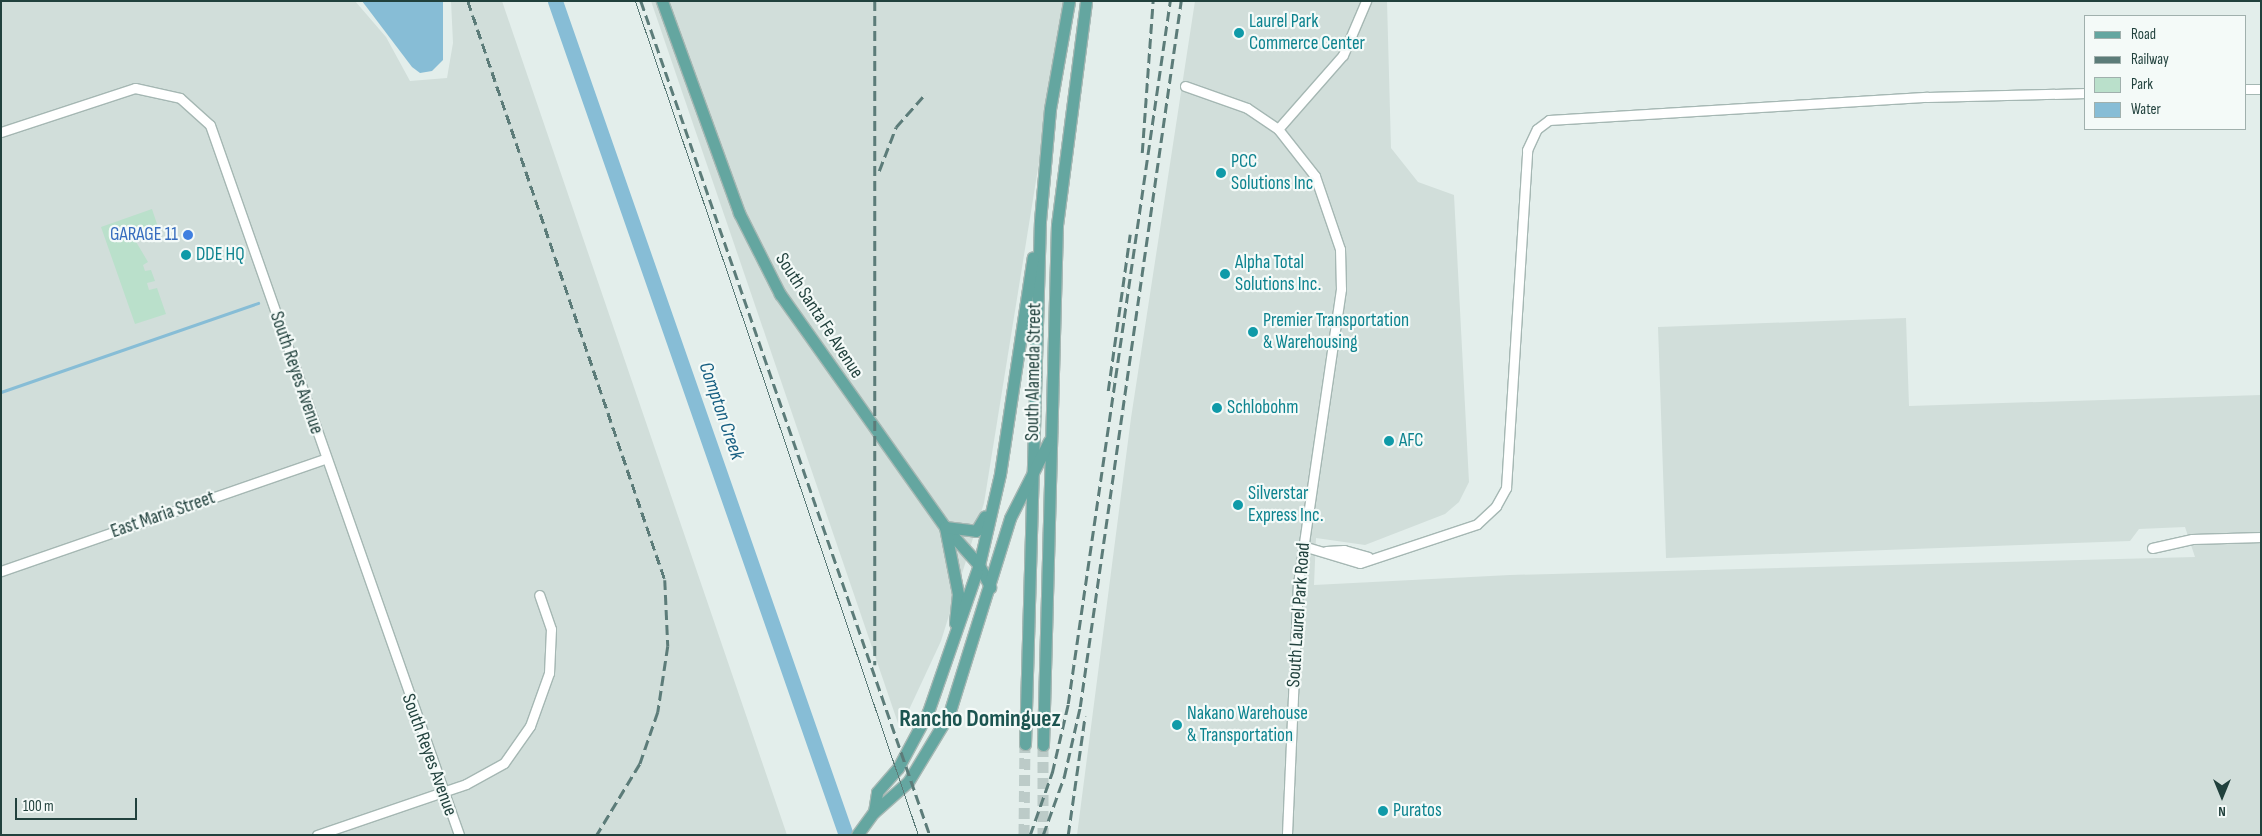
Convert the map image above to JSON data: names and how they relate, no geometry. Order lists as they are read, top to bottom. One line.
{"streets":{"main road":["South Santa Fe Avenue","South Alameda Street"],"street":["South Reyes Avenue","East Maria Street","South Laurel Park Road"]},"crossings":[["South Reyes Avenue","East Maria Street"]],"districts":["Rancho Dominguez"],"water":["Compton Creek"],"places":["Laurel Park Commerce Center","PCC Solutions Inc","GARAGE 11","DDE HQ","Alpha Total Solutions Inc.","Premier Transportation & Warehousing","Schlobohm","AFC","Silverstar Express Inc.","Nakano Warehouse & Transportation","Puratos"],"legend":["Road","Railway","Park","Water"],"scale_bar":"100 m","north":"bottom"}
